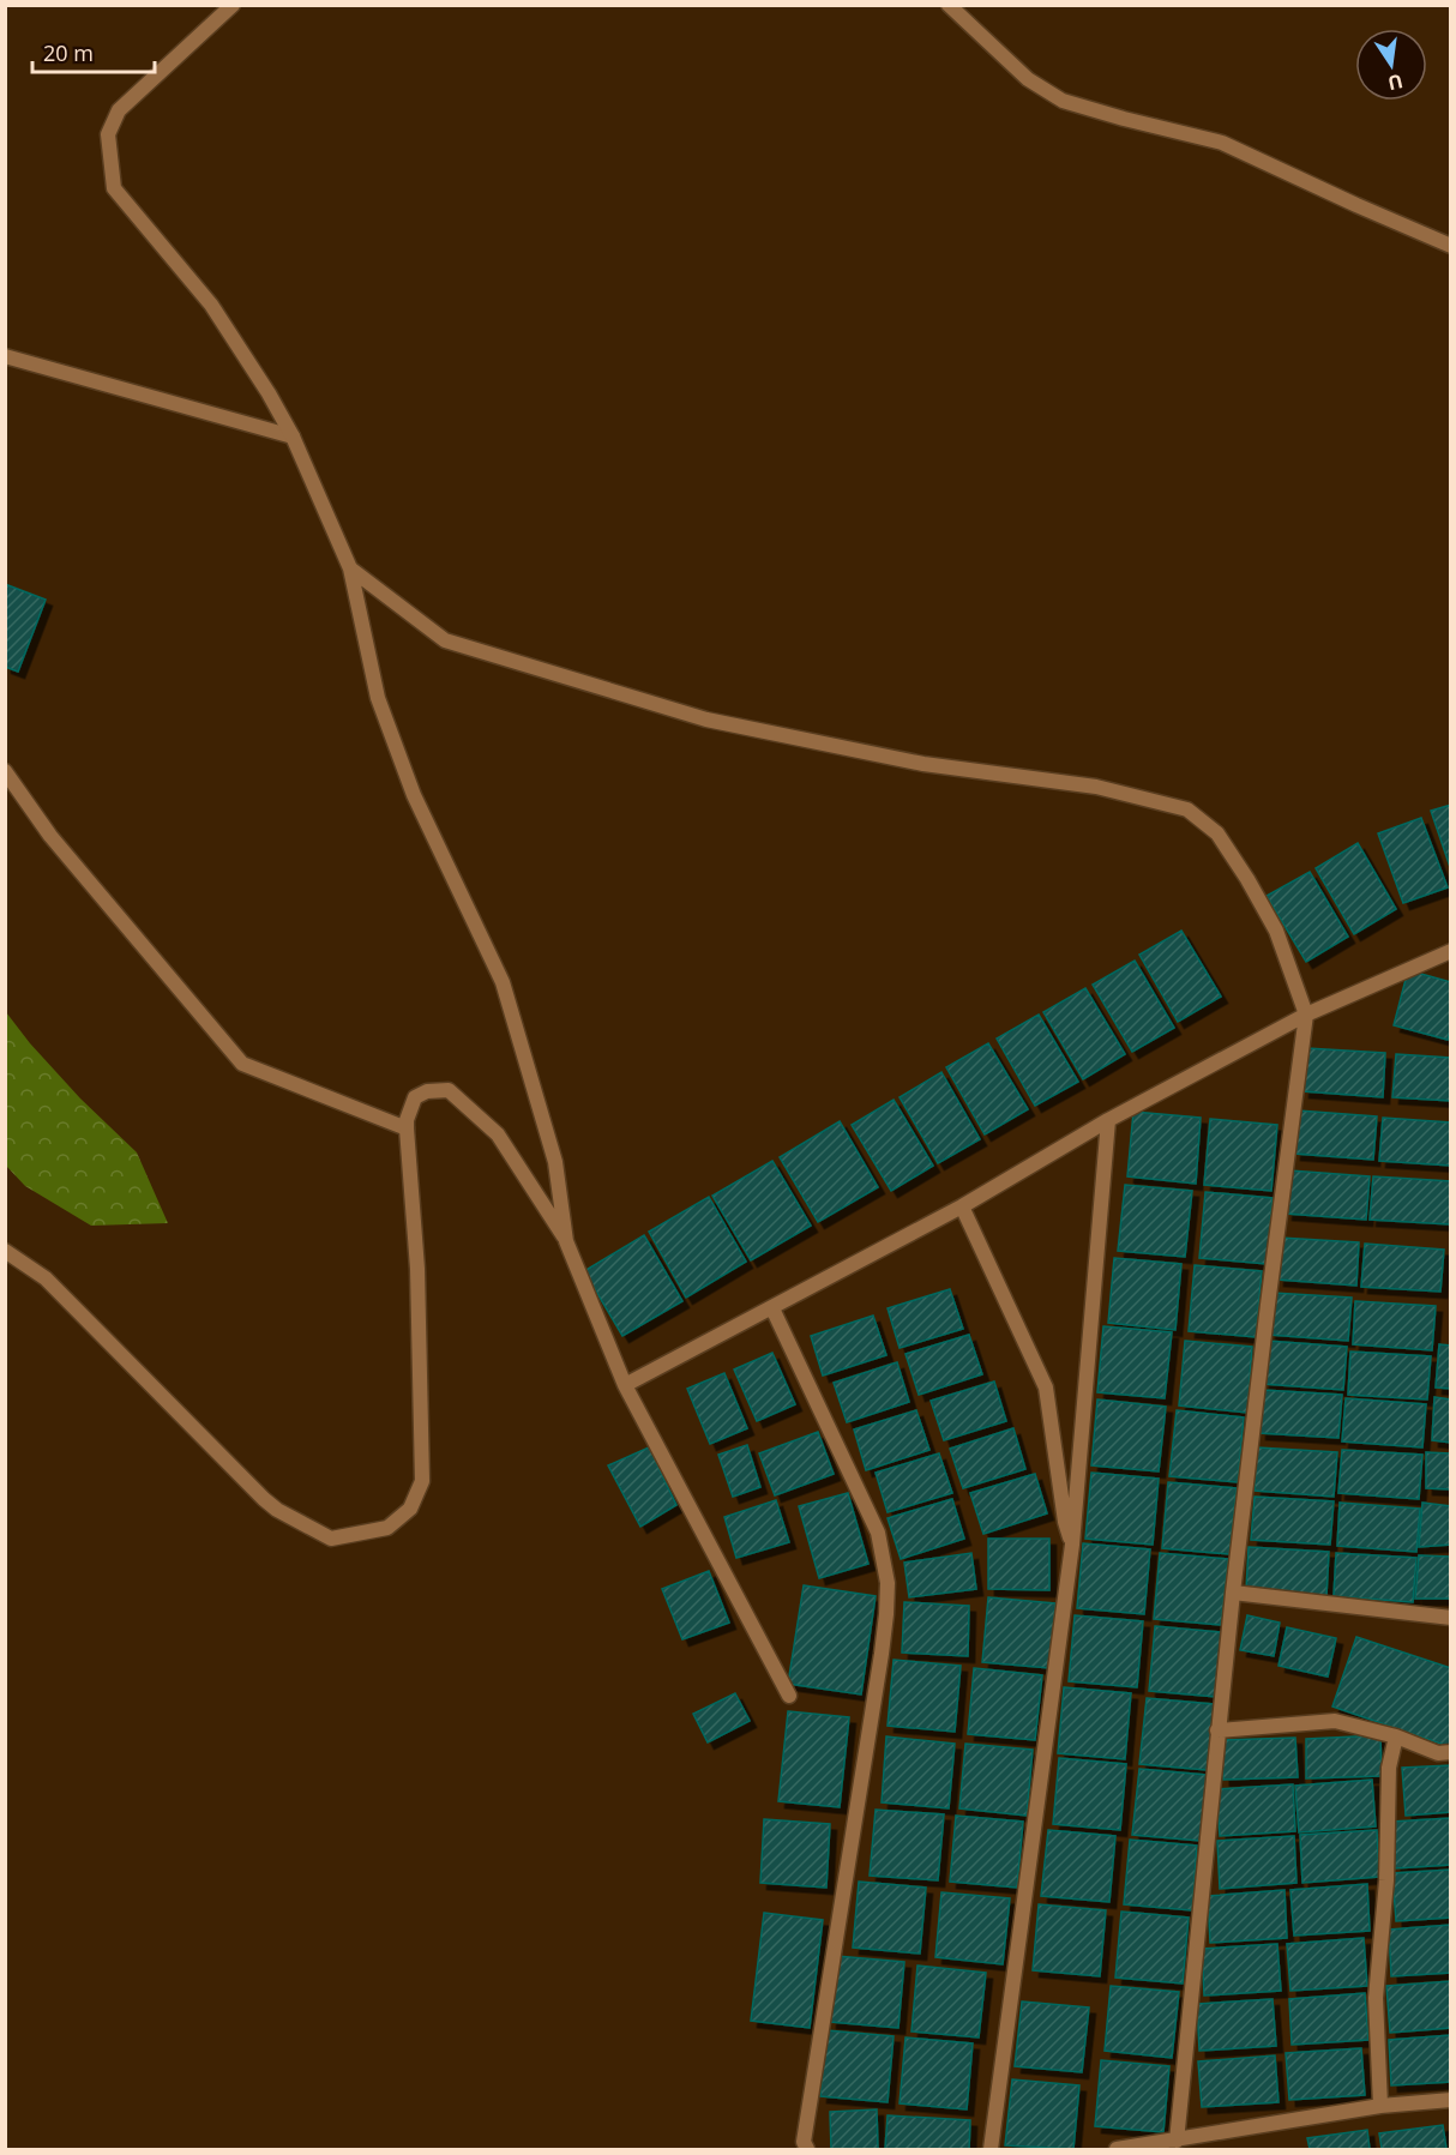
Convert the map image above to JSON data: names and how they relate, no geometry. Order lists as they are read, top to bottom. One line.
{"scale_bar":"20 m","north":"bottom"}
